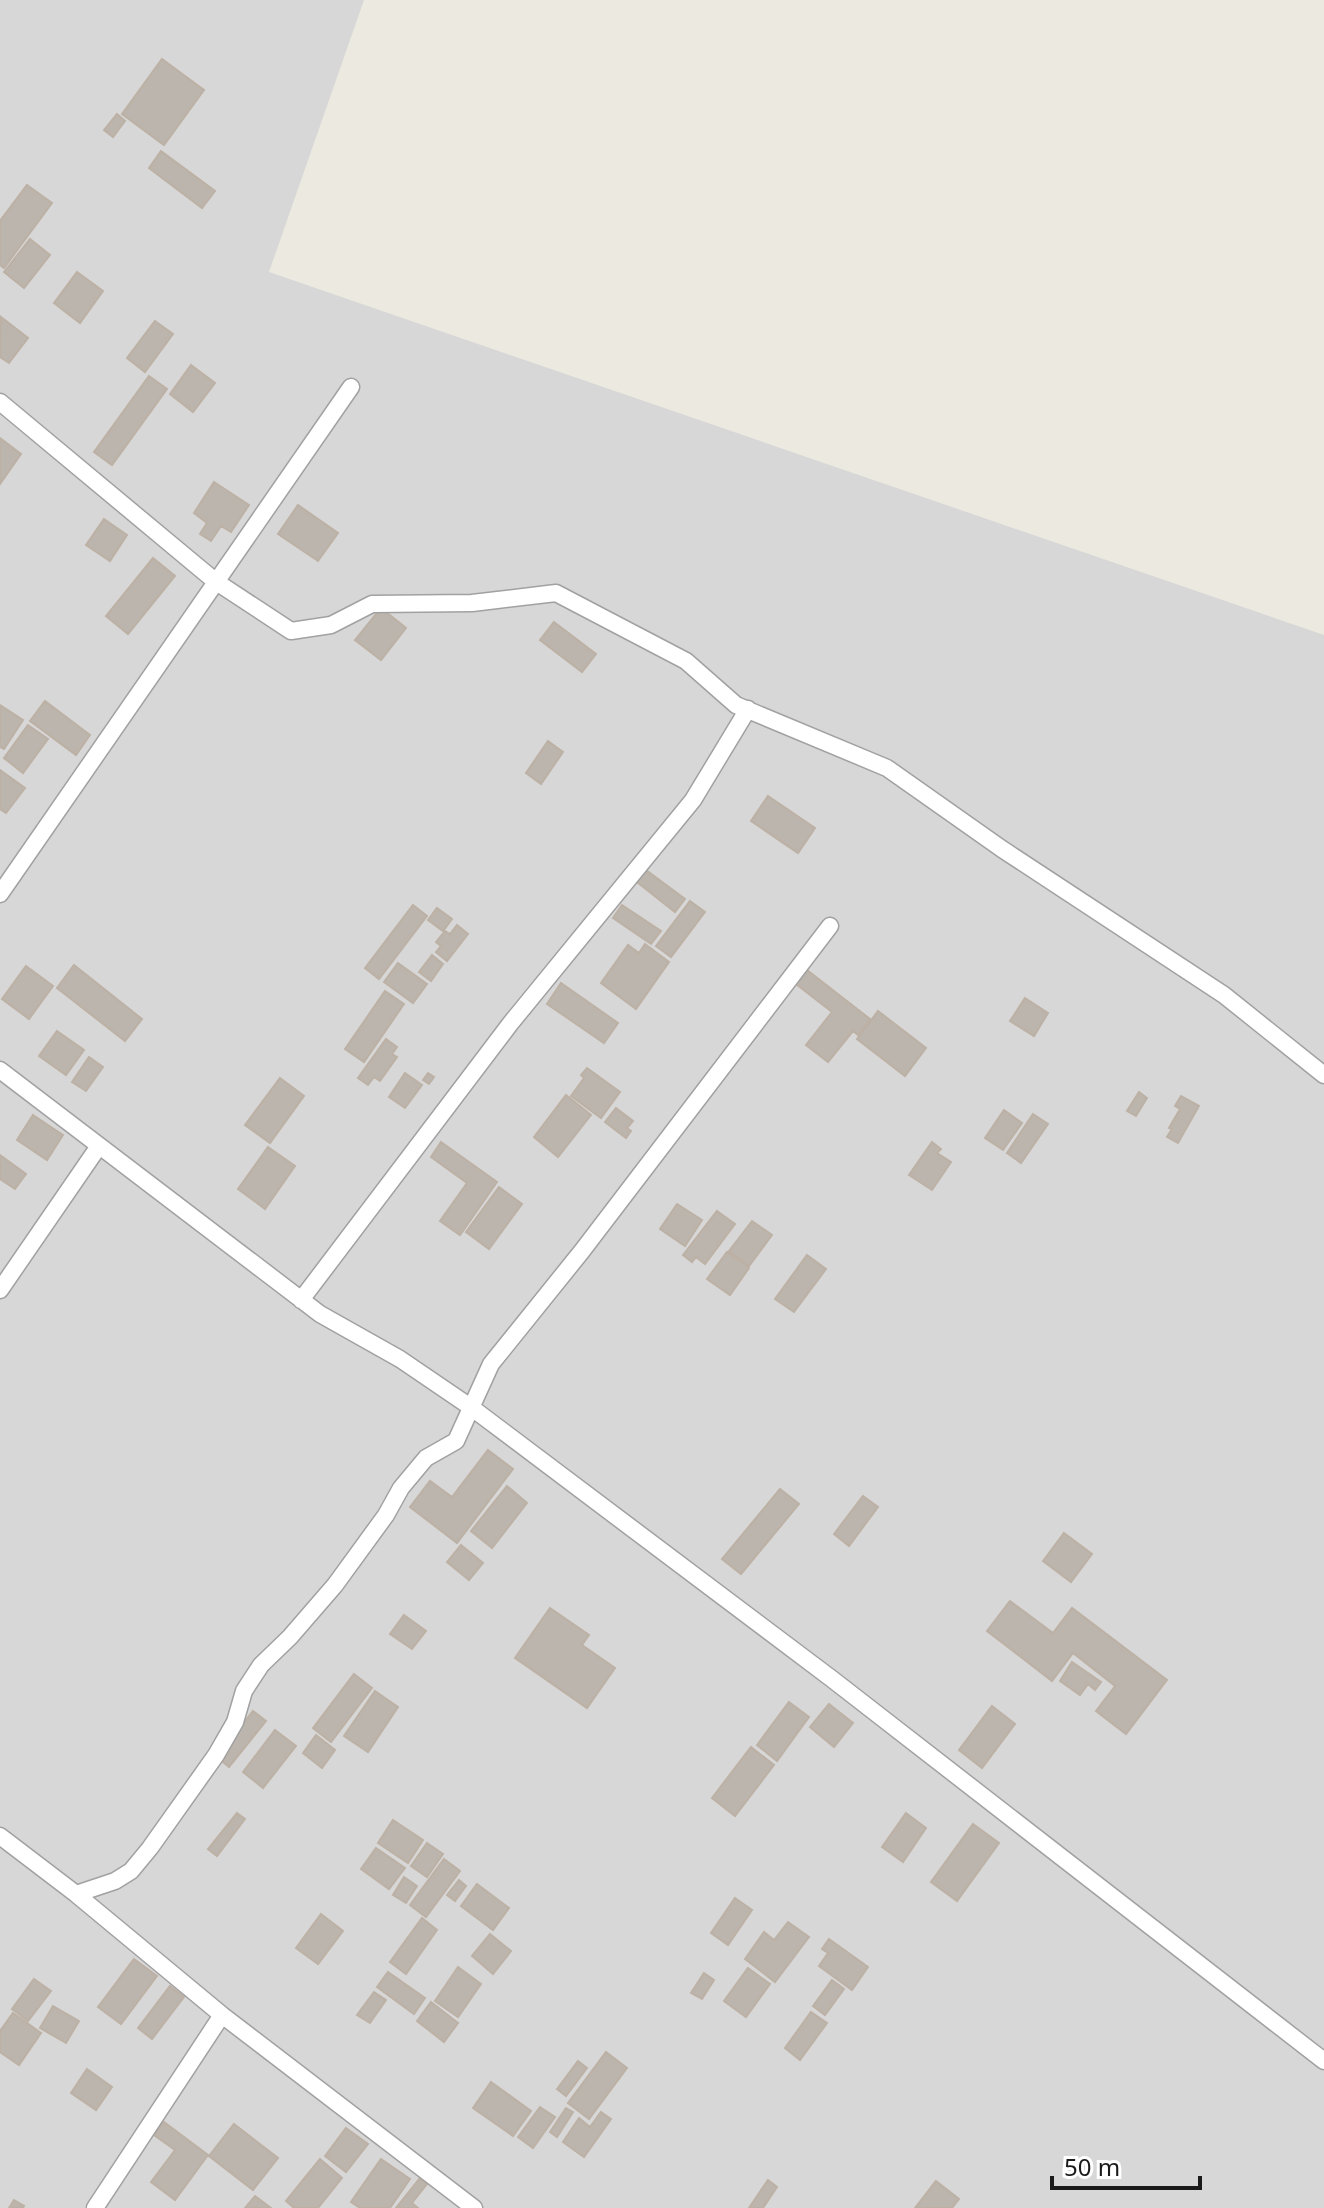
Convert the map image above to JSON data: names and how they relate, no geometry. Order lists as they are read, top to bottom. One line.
{"scale_bar":"50 m"}
